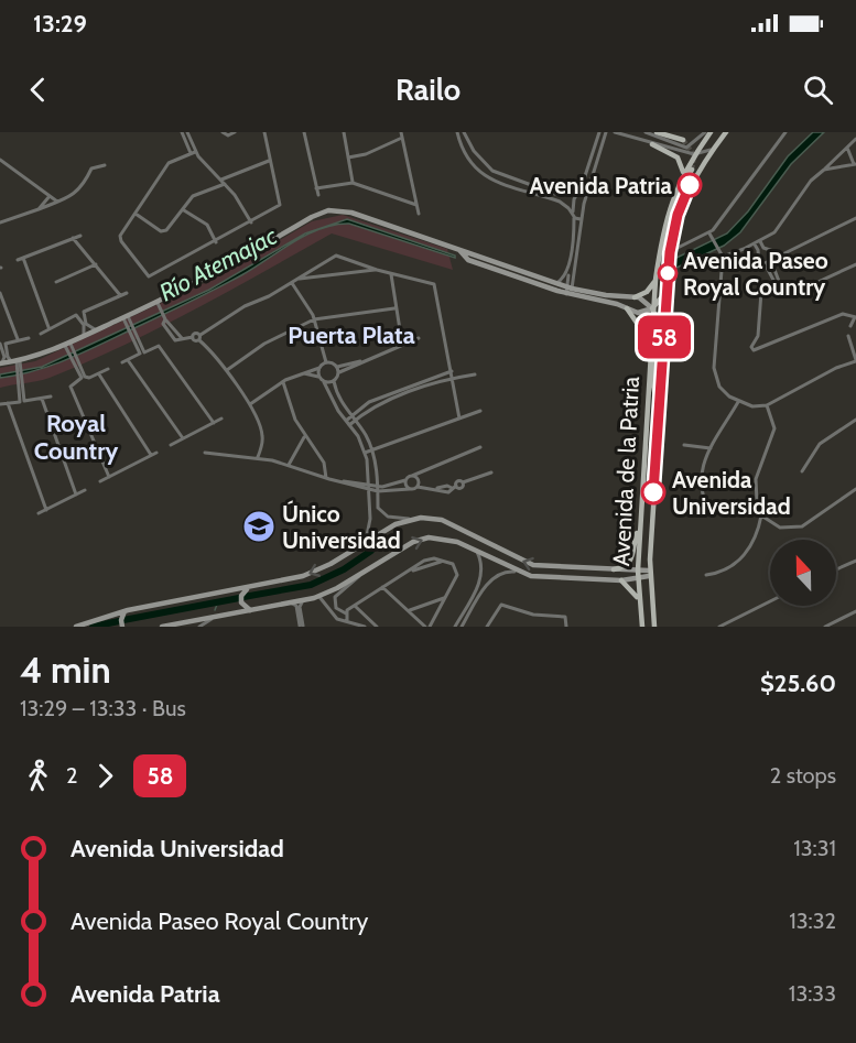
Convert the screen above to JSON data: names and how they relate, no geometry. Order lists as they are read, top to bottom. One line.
{"streets":{"main road":["Avenida de la Patria"]},"districts":["Puerta Plata","Royal Country"],"water":["Río Atemajac"],"places":{"other":["Avenida Patria","Avenida Paseo Royal Country","Avenida Universidad"],"school or university":["Único Universidad"]},"lines":["bus line 58"],"north":"top","page":{"status":"13:29","header":"Railo","on_map":"58","heading":["4 min","13:29 – 13:33 · Bus","$25.60"],"legs":["2","58","2 stops"],"list":[{"name":"Avenida Universidad","value":"13:31"},{"name":"Avenida Paseo Royal Country","value":"13:32"},{"name":"Avenida Patria","value":"13:33"}]}}
